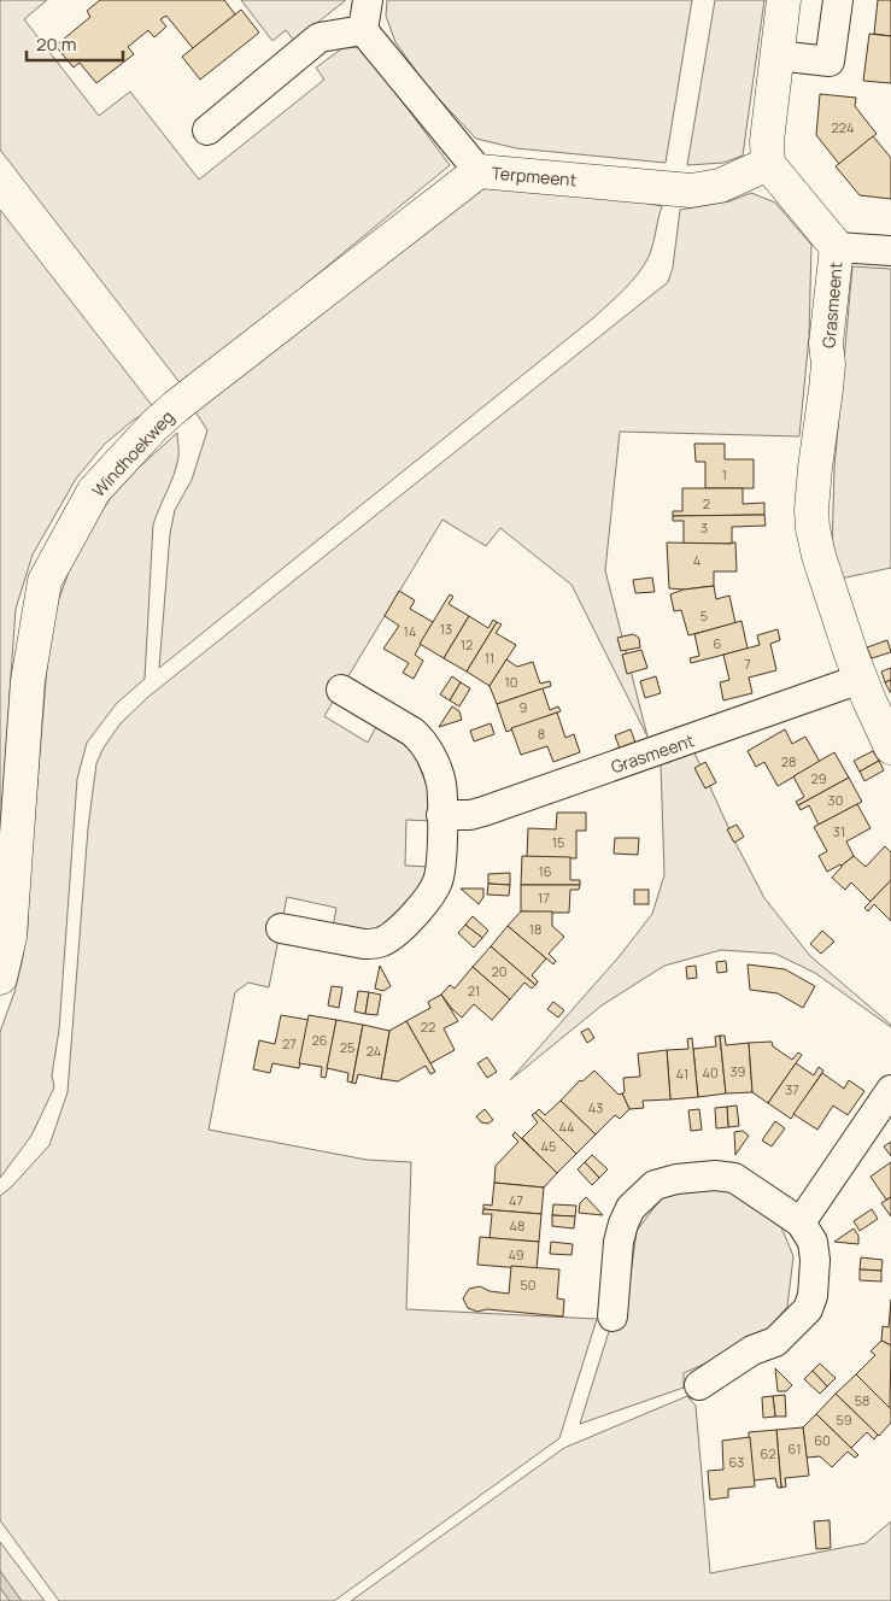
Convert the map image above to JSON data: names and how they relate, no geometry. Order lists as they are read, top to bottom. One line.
{"streets":{"street":["Terpmeent","Grasmeent","Windhoekweg"]},"crossings":[["Terpmeent","Windhoekweg"]],"house_numbers":["224","1","2","3","4","5","13","14","6","12","11","7","10","9","8","28","29","30","31","15","16","17","18","20","21","22","26","27","25","24","39","40","41","37","43","44","45","47","48","49","50","58","59","60","61","62","63"],"scale_bar":"20 m"}
